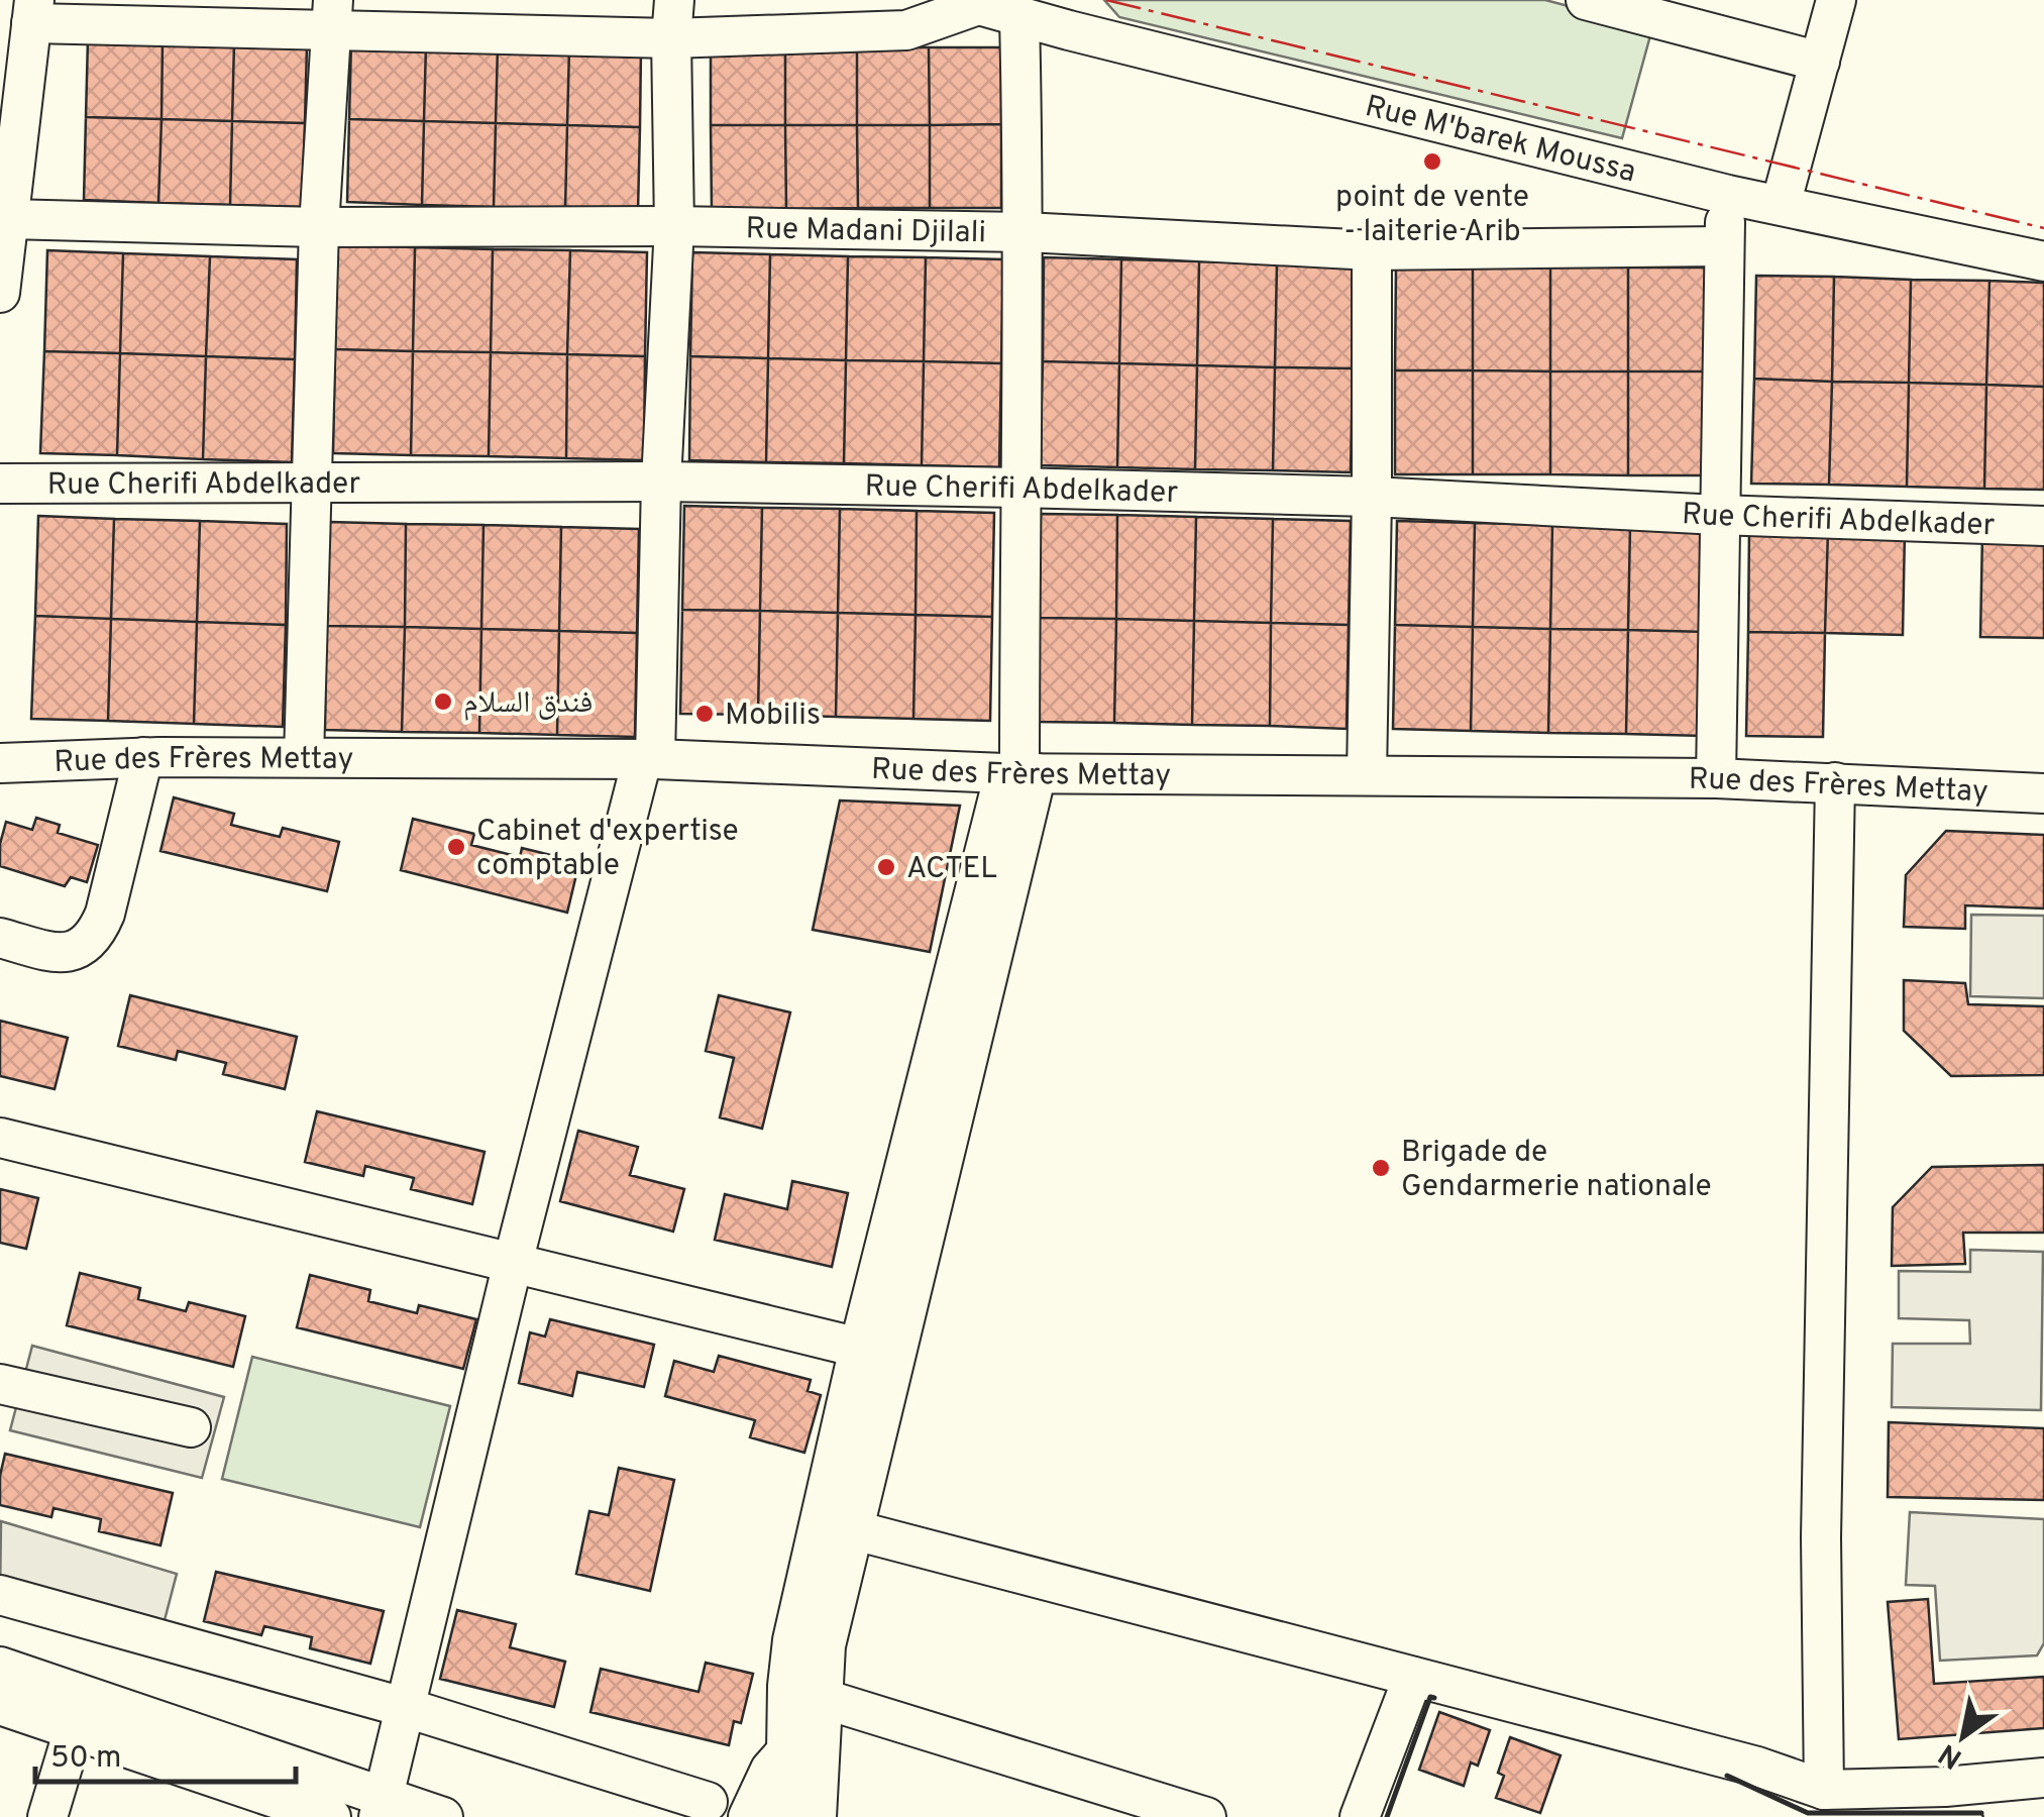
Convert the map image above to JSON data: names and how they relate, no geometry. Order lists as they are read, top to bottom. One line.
{"streets":{"street":["Rue M'barek Moussa","Rue Madani Djilali","Rue Cherifi Abdelkader","Rue des Frères Mettay"]},"places":["point de vente - laiterie Arib","فندق السلام","Mobilis","Cabinet d'expertise comptable","ACTEL","Brigade de Gendarmerie nationale"],"scale_bar":"50 m","north":"bottom left"}
